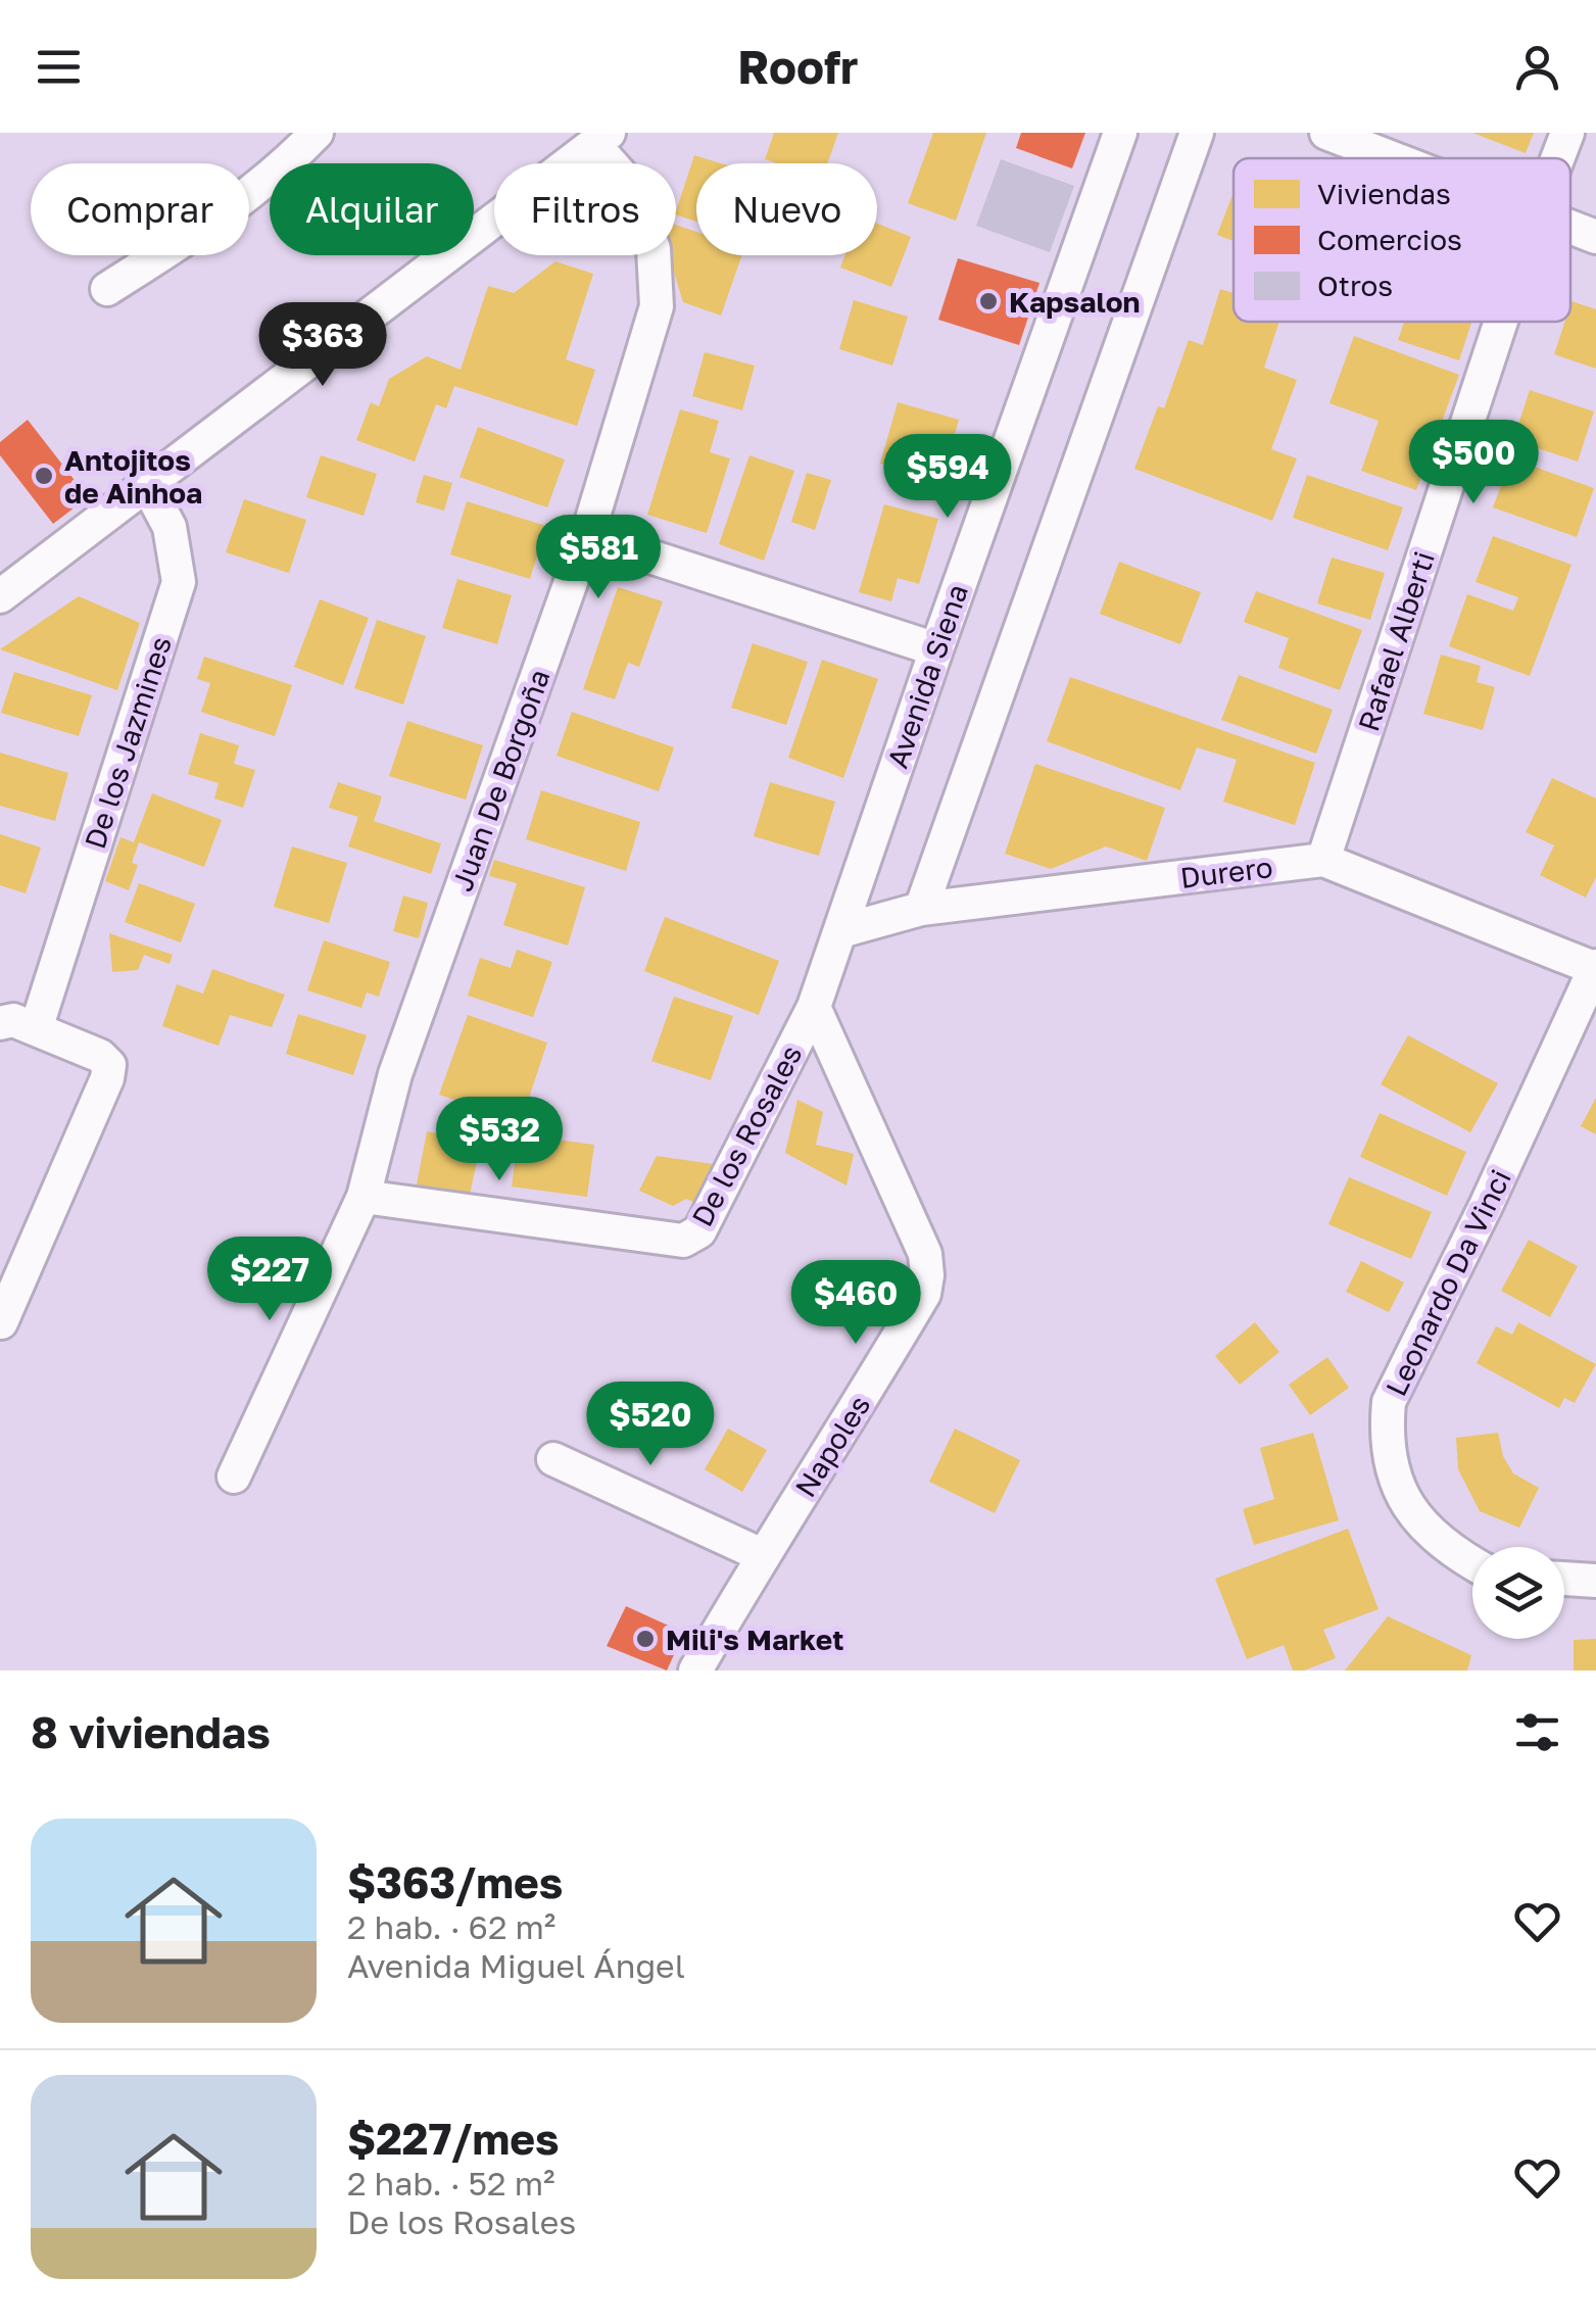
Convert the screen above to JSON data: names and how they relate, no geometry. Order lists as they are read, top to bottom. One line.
{"streets":{"street":["Rafael Alberti","Avenida Siena","De los Jazmines","Juan De Borgoña","Durero","De los Rosales","Leonardo Da Vinci","Napoles"]},"crossings":[["Rafael Alberti","Durero"],["Avenida Siena","Durero"],["Juan De Borgoña","De los Rosales"],["Durero","Leonardo Da Vinci"],["De los Rosales","Napoles"]],"places":["Kapsalon","Antojitos de Ainhoa","Mili's Market"],"legend":["Viviendas","Comercios","Otros"],"page":{"header":"Roofr","chip":["Comprar","Alquilar","Filtros","Nuevo"],"price":["$363","$500","$594","$581","$532","$227","$460","$520"],"heading":"8 viviendas","list":[{"name":"$363/mes","note":"2 hab. · 62 m² · Avenida Miguel Ángel"},{"name":"$227/mes","note":"2 hab. · 52 m² · De los Rosales"}]}}
